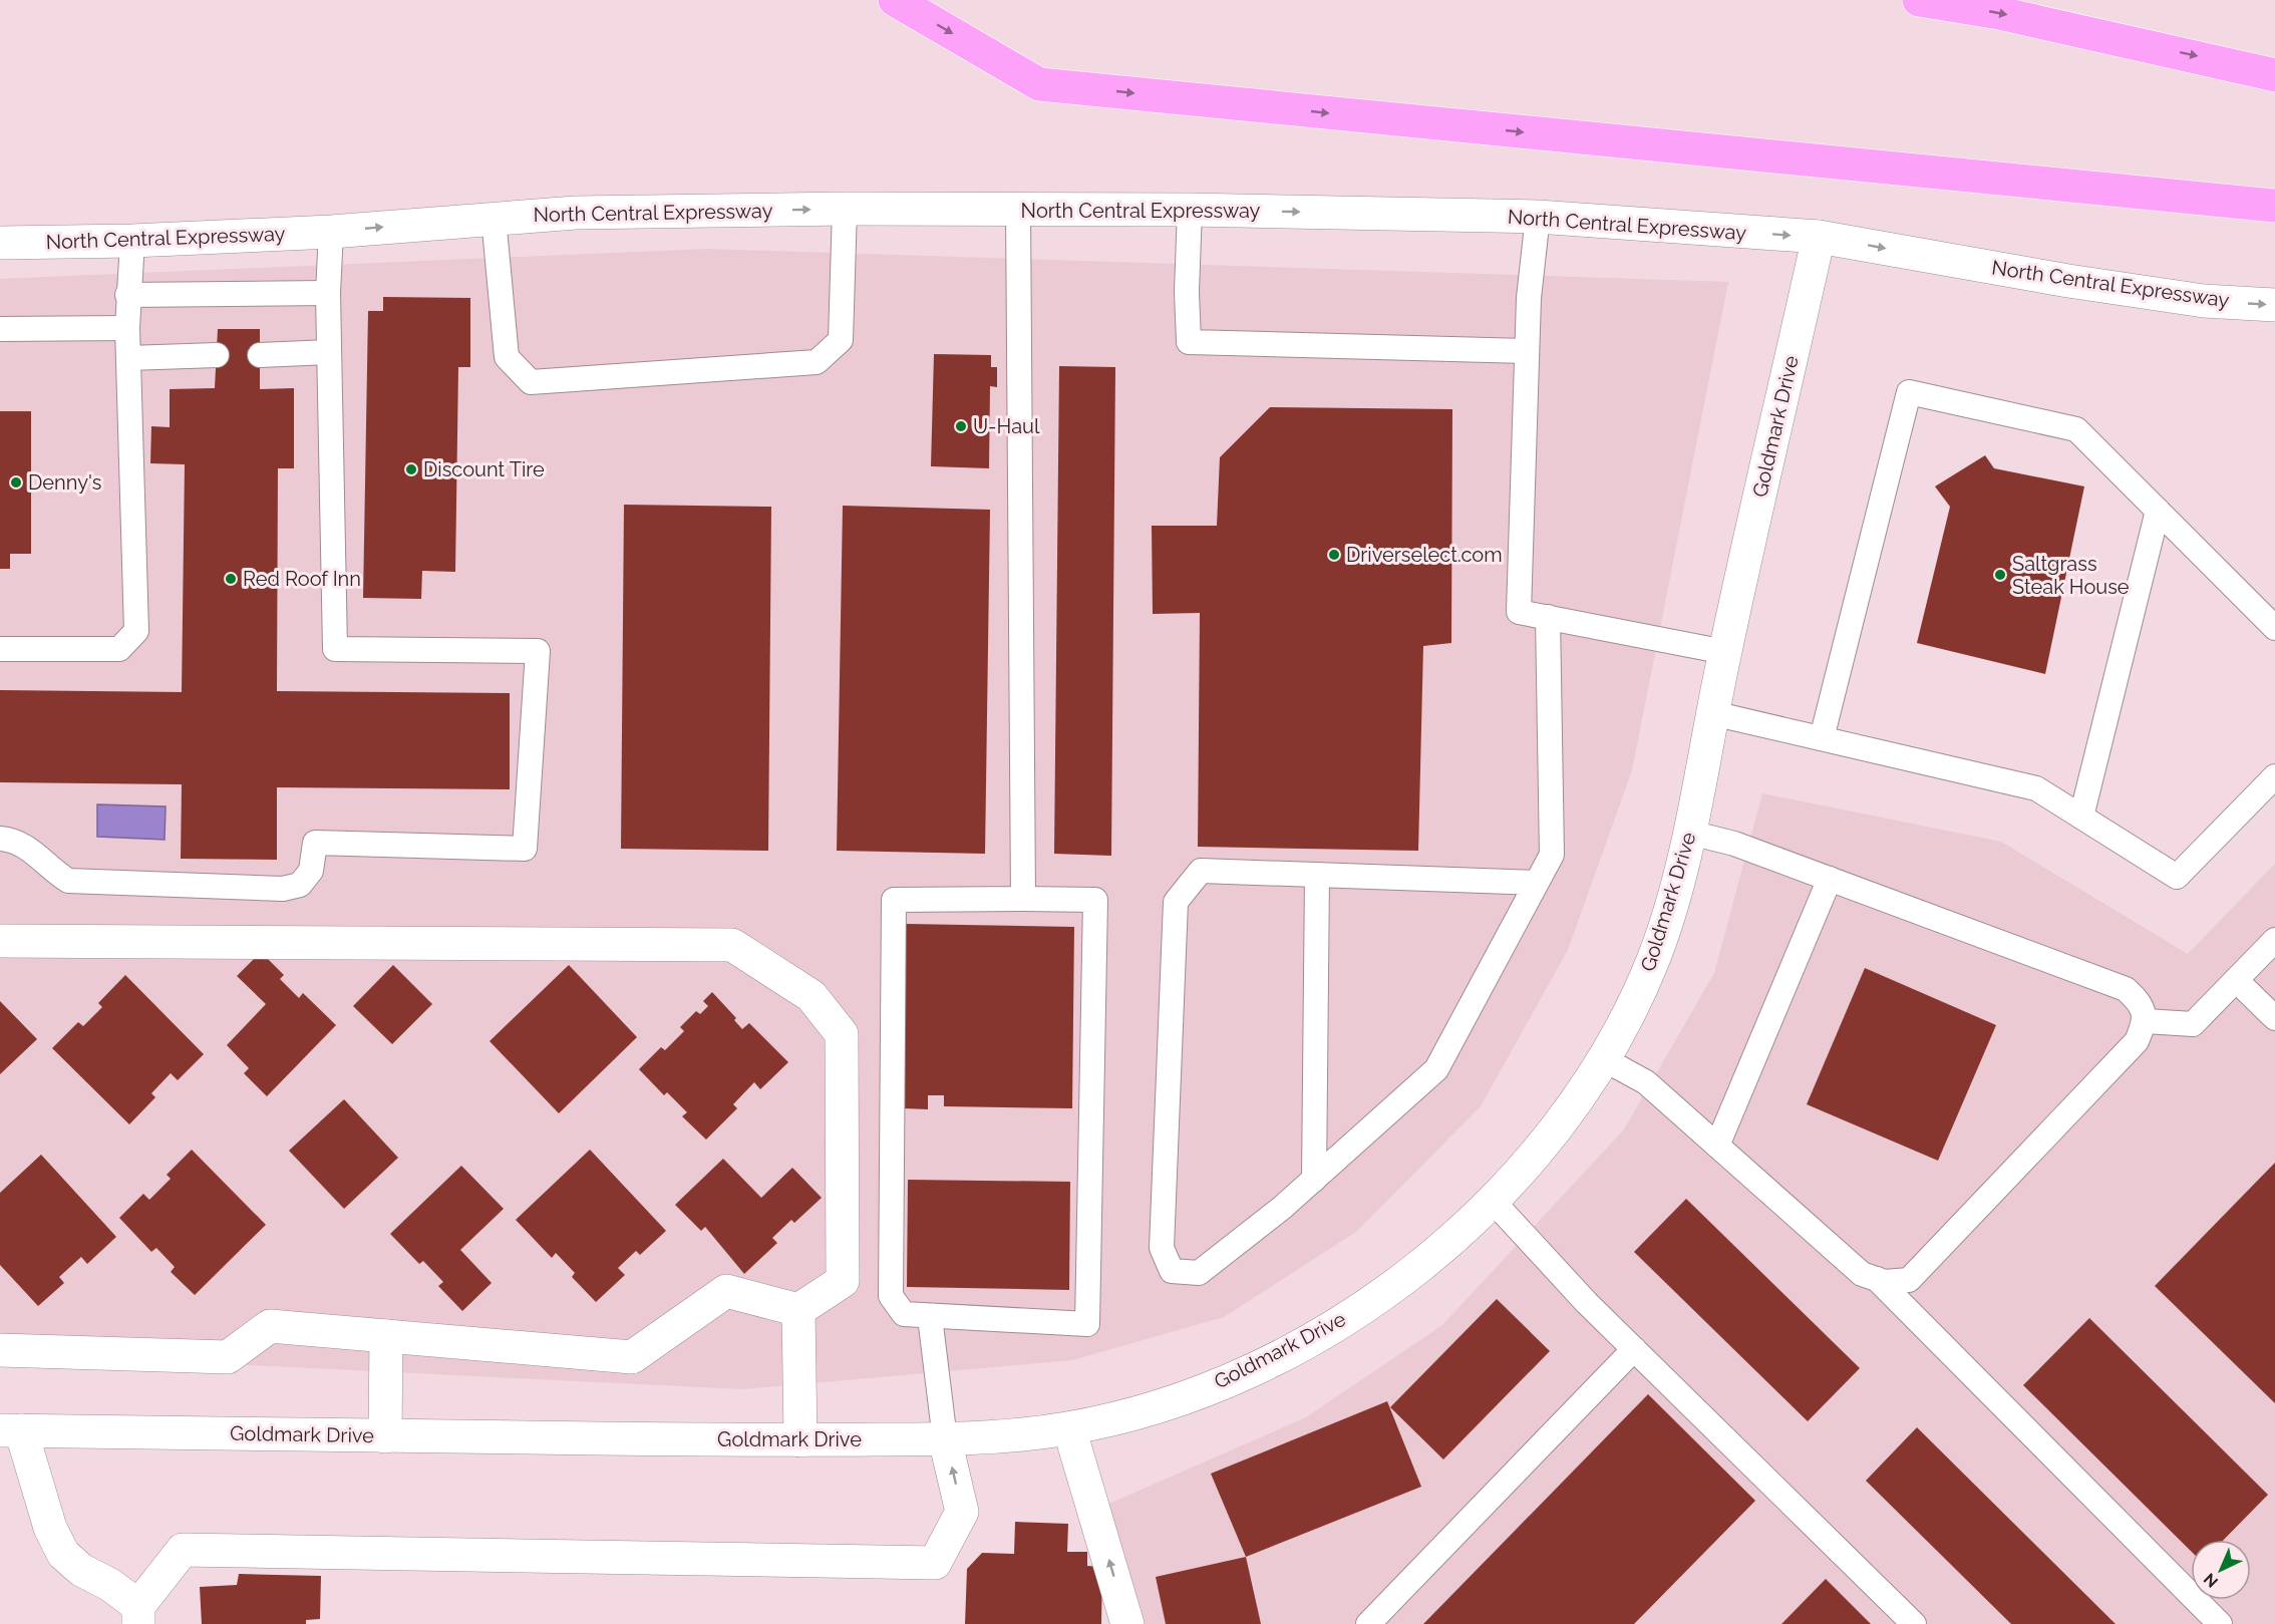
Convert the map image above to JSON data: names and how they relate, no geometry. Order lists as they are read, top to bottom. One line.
{"streets":{"street":["North Central Expressway","Goldmark Drive"]},"crossings":[["North Central Expressway","Goldmark Drive"]],"one_way":["North Central Expressway"],"places":["U-Haul","Discount Tire","Denny's","Driverselect.com","Saltgrass Steak House","Red Roof Inn"],"north":"bottom left"}
